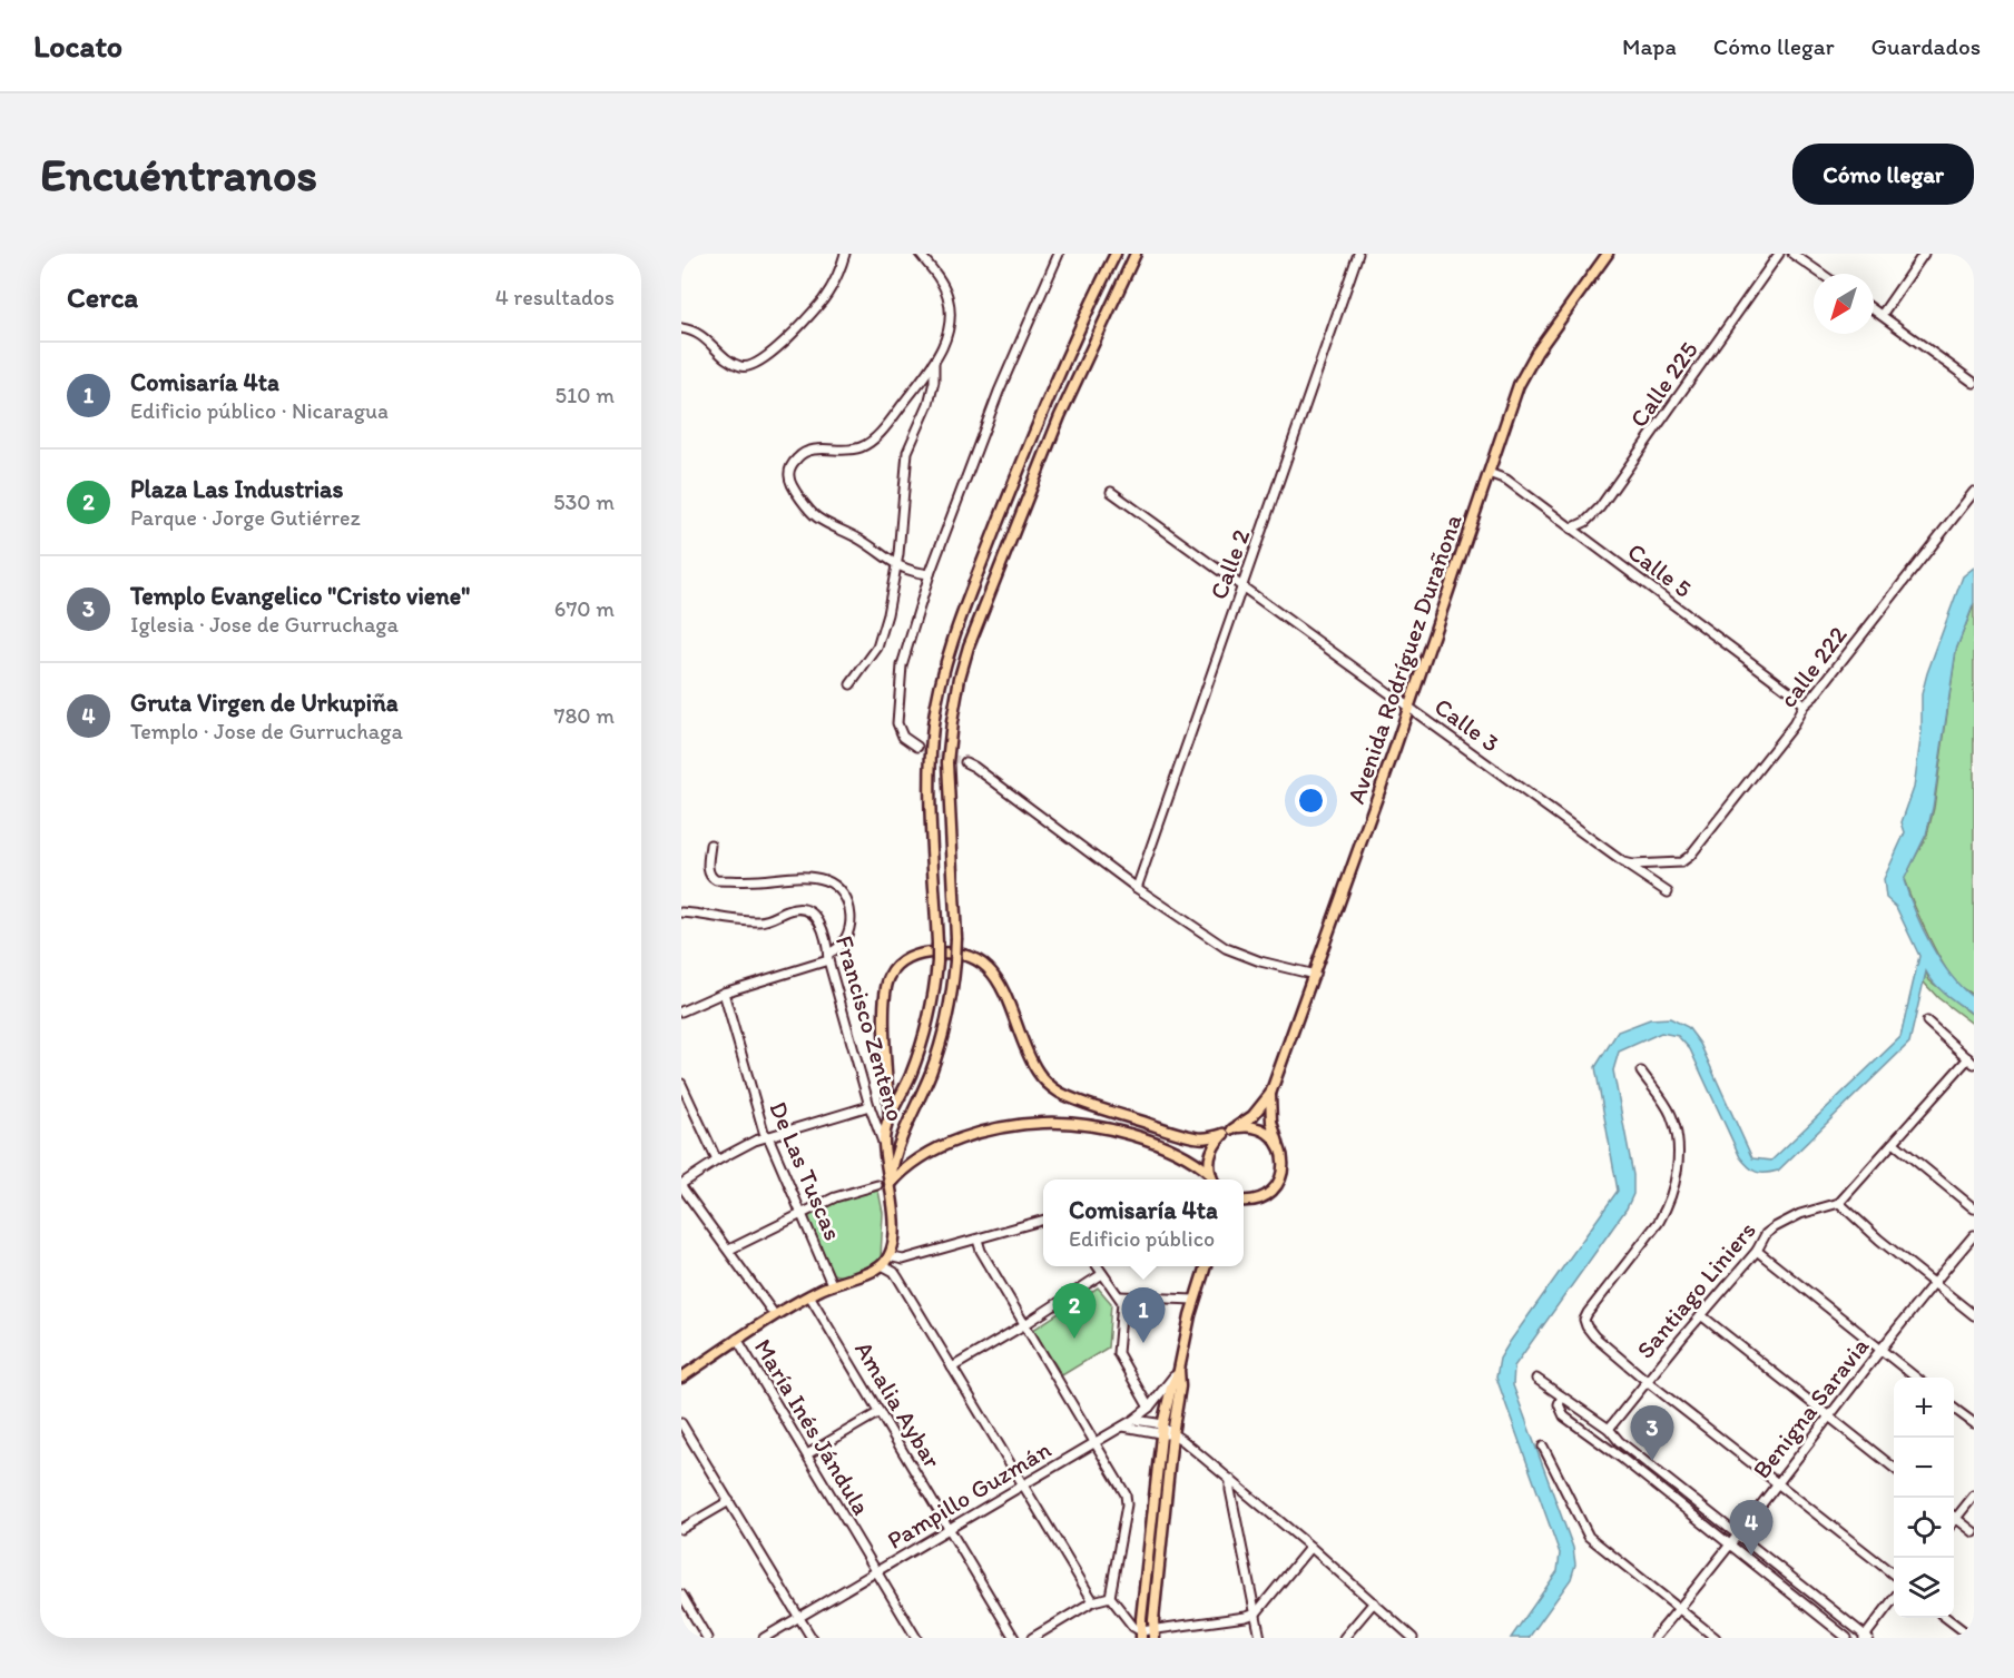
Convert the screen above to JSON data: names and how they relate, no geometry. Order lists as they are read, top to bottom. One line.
{"streets":{"main road":["Avenida Rodríguez Durañona"],"street":["Calle 225","Calle 2","Calle 5","calle 222","Calle 3","Francisco Zenteno","De Las Tuscas","Santiago Liniers","Amalia Aybar","Benigna Saravia","María Inés Jándula","Pampillo Guzmán"]},"crossings":[["Calle 225","Calle 5"],["Calle 2","Calle 3"],["Calle 5","Avenida Rodríguez Durañona"],["Calle 5","calle 222"],["Avenida Rodríguez Durañona","Calle 3"],["calle 222","Calle 3"],["Amalia Aybar","Pampillo Guzmán"],["María Inés Jándula","Pampillo Guzmán"]],"north":"bottom left","page":{"header":"Locato","nav":["Mapa","Cómo llegar","Guardados"],"buttons":"Cómo llegar","title":"Encuéntranos","heading":["Cerca","4 resultados"],"list":[{"mark":"1","name":"Comisaría 4ta","note":"Edificio público · Nicaragua","value":"510 m"},{"mark":"2","name":"Plaza Las Industrias","note":"Parque · Jorge Gutiérrez","value":"530 m"},{"mark":"3","name":"Templo Evangelico \"Cristo viene\"","note":"Iglesia · Jose de Gurruchaga","value":"670 m"},{"mark":"4","name":"Gruta Virgen de Urkupiña","note":"Templo · Jose de Gurruchaga","value":"780 m"}],"popup":["Comisaría 4ta","Edificio público"],"pins":["2","1","3","4"],"map_buttons":["+","−"]}}
